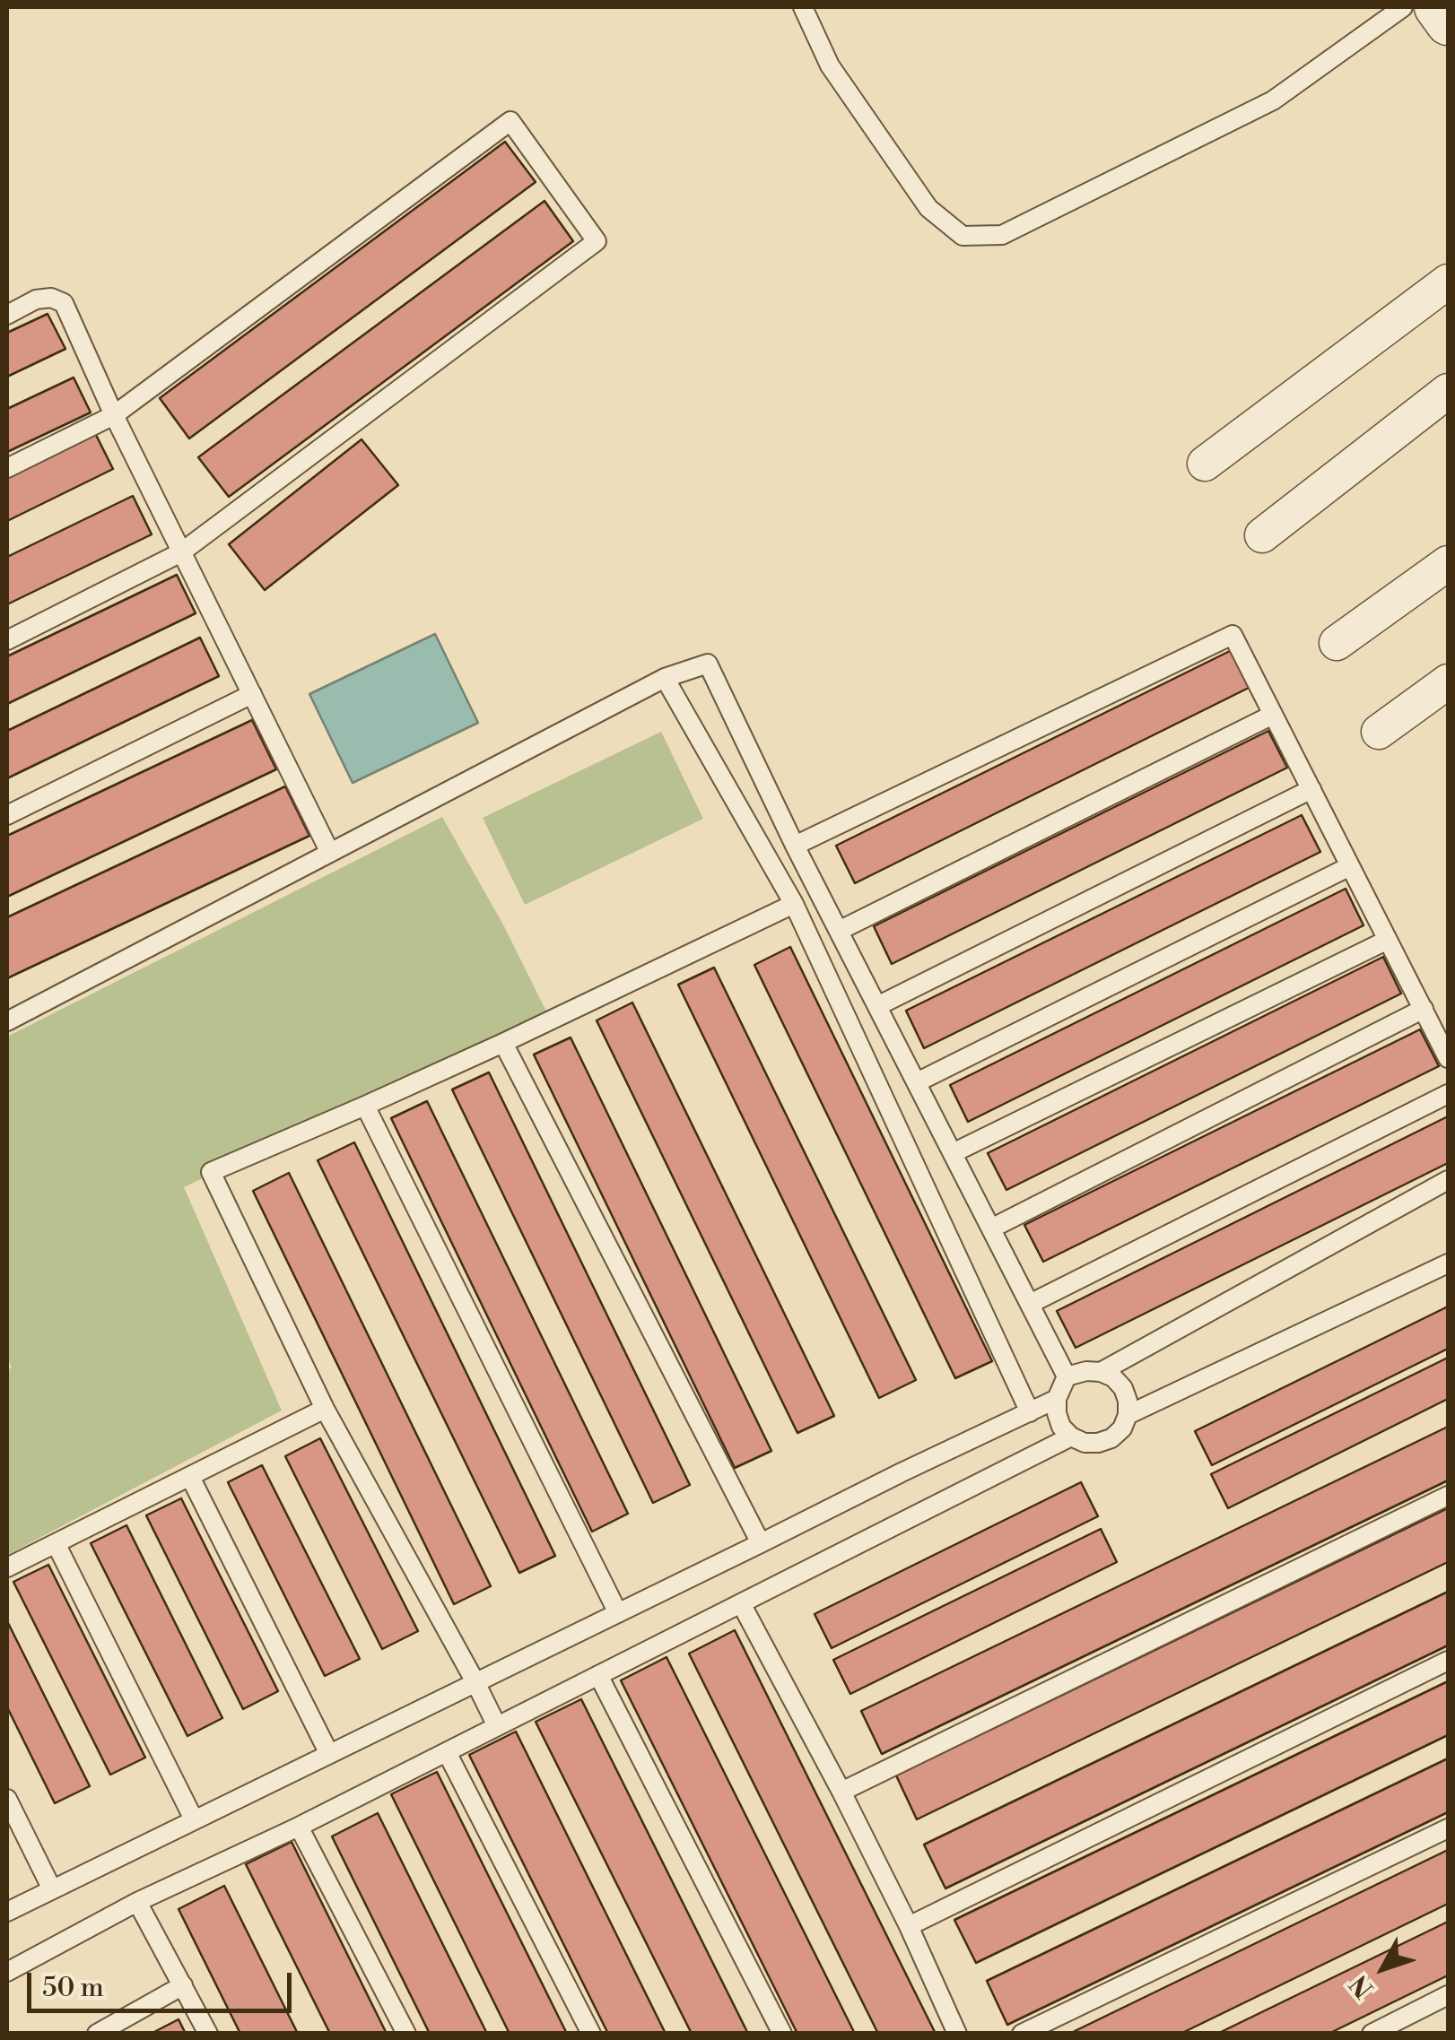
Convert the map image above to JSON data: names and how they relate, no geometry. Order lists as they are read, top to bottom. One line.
{"scale_bar":"50 m","north":"bottom left"}
